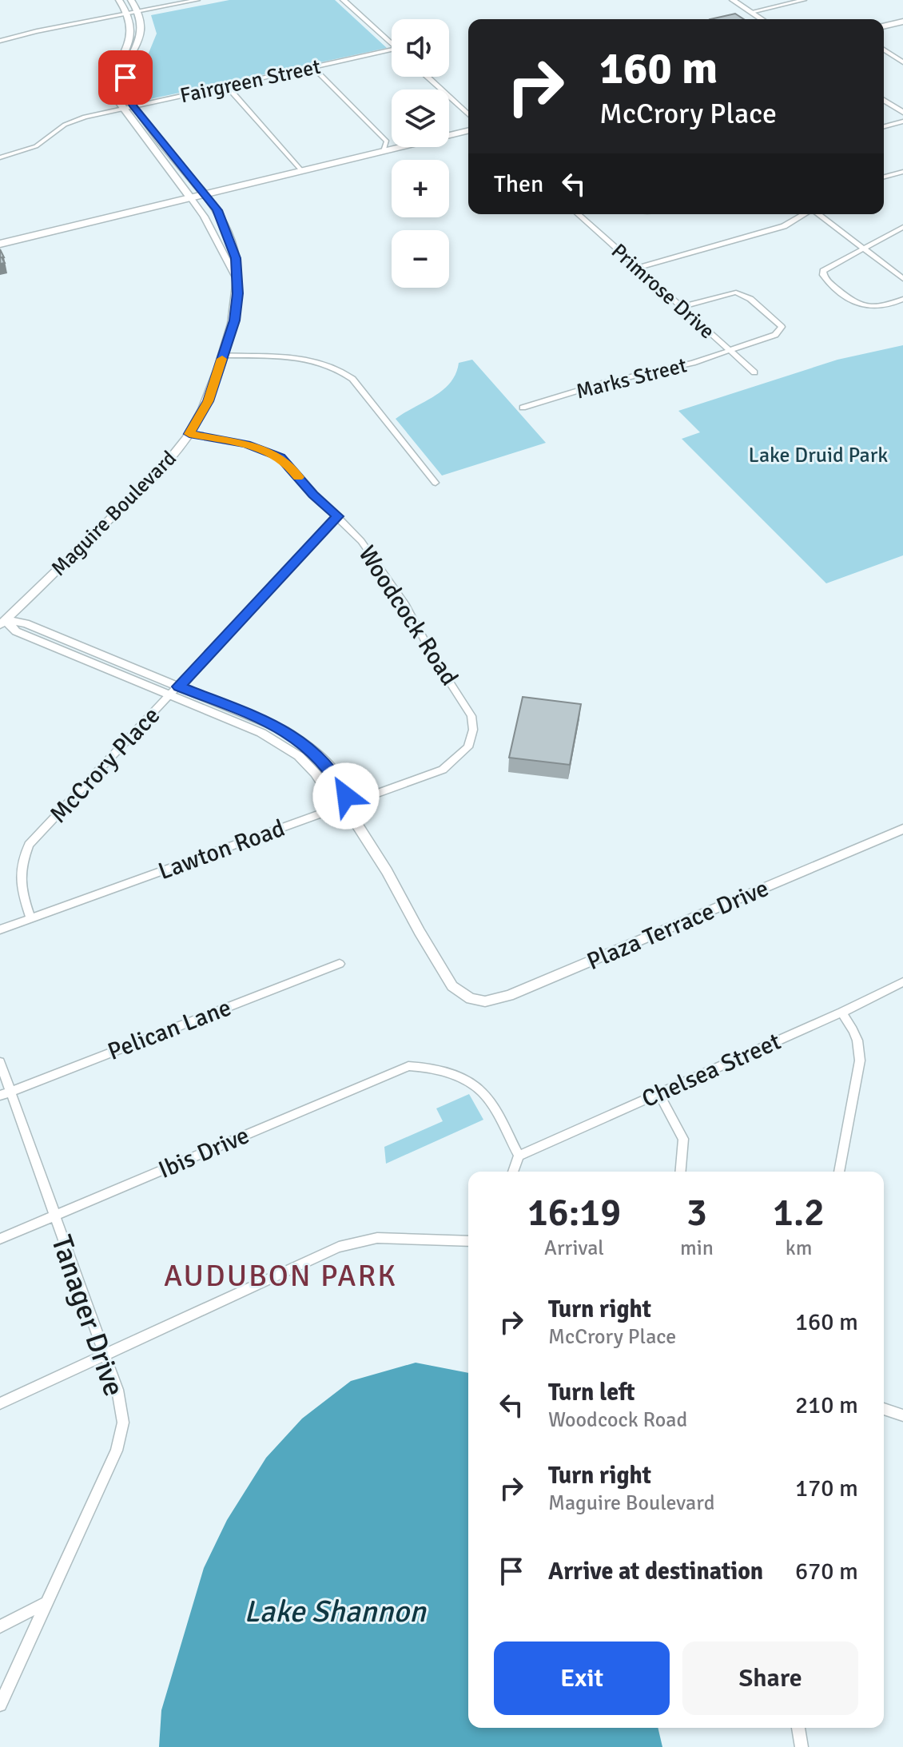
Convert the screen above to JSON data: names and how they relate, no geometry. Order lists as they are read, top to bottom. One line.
{"streets":{"main road":["Maguire Boulevard"],"street":["Fairgreen Street","Primrose Drive","Marks Street","Woodcock Road","McCrory Place","Lawton Road","Plaza Terrace Drive","Pelican Lane","Chelsea Street","Ibis Drive","Tanager Drive"]},"crossings":[["Fairgreen Street","Maguire Boulevard"],["Primrose Drive","Marks Street"],["Maguire Boulevard","Woodcock Road"],["Woodcock Road","McCrory Place"],["Woodcock Road","Lawton Road"],["McCrory Place","Lawton Road"],["Lawton Road","Plaza Terrace Drive"],["Pelican Lane","Tanager Drive"],["Chelsea Street","Ibis Drive"],["Ibis Drive","Tanager Drive"]],"districts":["AUDUBON PARK"],"water":["Lake Shannon"],"parks":["Lake Druid Park"],"page":{"map_buttons":["+","−"],"turn":["160 m","McCrory Place"],"then":"Then","eta":["16:19","Arrival","3","min","1.2","km"],"list":[{"name":"Turn right","note":"McCrory Place","value":"160 m"},{"name":"Turn left","note":"Woodcock Road","value":"210 m"},{"name":"Turn right","note":"Maguire Boulevard","value":"170 m"},{"name":"Arrive at destination","value":"670 m"}],"buttons":["Exit","Share"]}}
